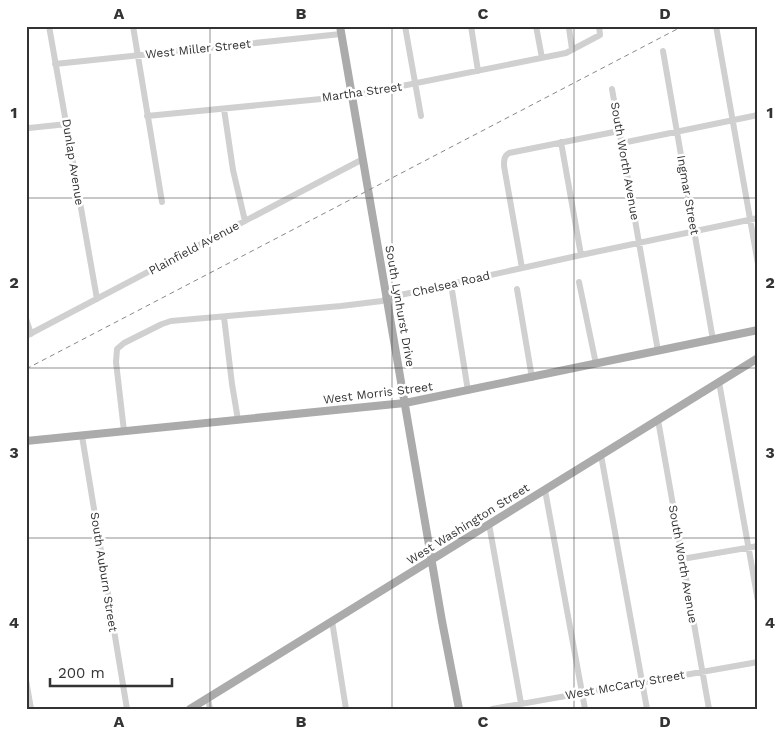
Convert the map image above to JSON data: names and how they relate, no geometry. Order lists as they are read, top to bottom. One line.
{"streets":{"main road":["South Lynhurst Drive","West Morris Street","West Washington Street"],"street":["West Miller Street","Martha Street","South Worth Avenue","Dunlap Avenue","Ingmar Street","Plainfield Avenue","Chelsea Road","South Auburn Street","West McCarty Street"]},"crossings":[["West Miller Street","Dunlap Avenue"],["West Miller Street","South Lynhurst Drive"],["Martha Street","South Lynhurst Drive"],["South Worth Avenue","Chelsea Road"],["South Worth Avenue","West Morris Street"],["South Worth Avenue","West Washington Street"],["South Worth Avenue","West McCarty Street"],["Dunlap Avenue","Plainfield Avenue"],["Ingmar Street","Chelsea Road"],["Ingmar Street","West Morris Street"],["Plainfield Avenue","South Lynhurst Drive"],["Chelsea Road","South Lynhurst Drive"],["Chelsea Road","West Morris Street"],["South Lynhurst Drive","West Morris Street"],["South Lynhurst Drive","West Washington Street"],["West Morris Street","South Auburn Street"]],"scale_bar":"200 m","grid":{"columns":["A","B","C","D"],"rows":["1","2","3","4"]}}
